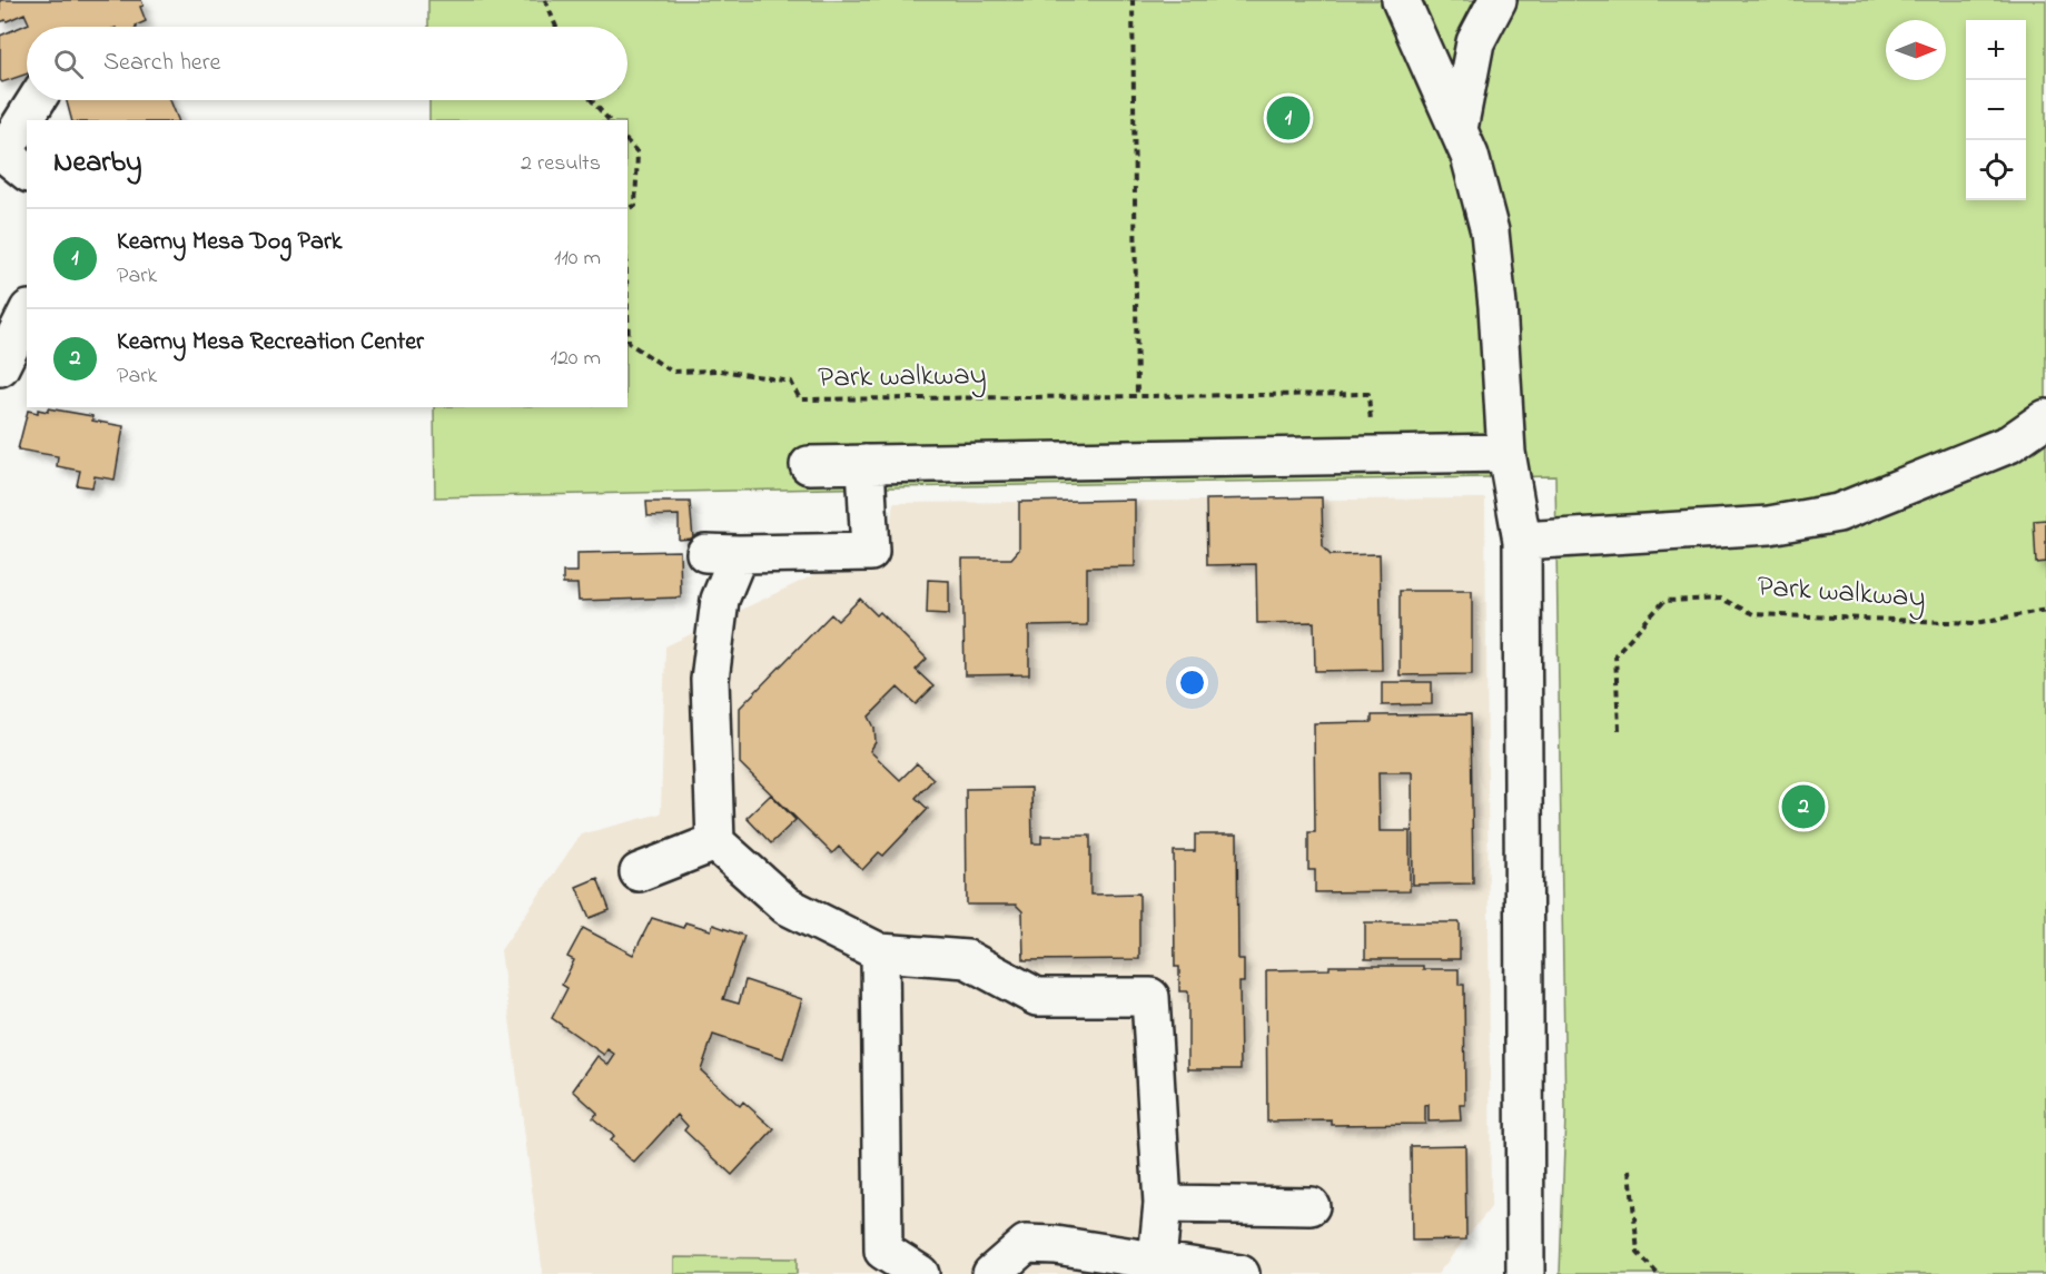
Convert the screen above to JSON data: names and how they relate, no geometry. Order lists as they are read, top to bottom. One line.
{"streets":{"path":["Park walkway"]},"north":"right","page":{"map_buttons":["+","−"],"search":"Search here","pins":["1","2"],"heading":["Nearby","2 results"],"list":[{"mark":"1","name":"Kearny Mesa Dog Park","note":"Park","value":"110 m"},{"mark":"2","name":"Kearny Mesa Recreation Center","note":"Park","value":"120 m"}]}}
